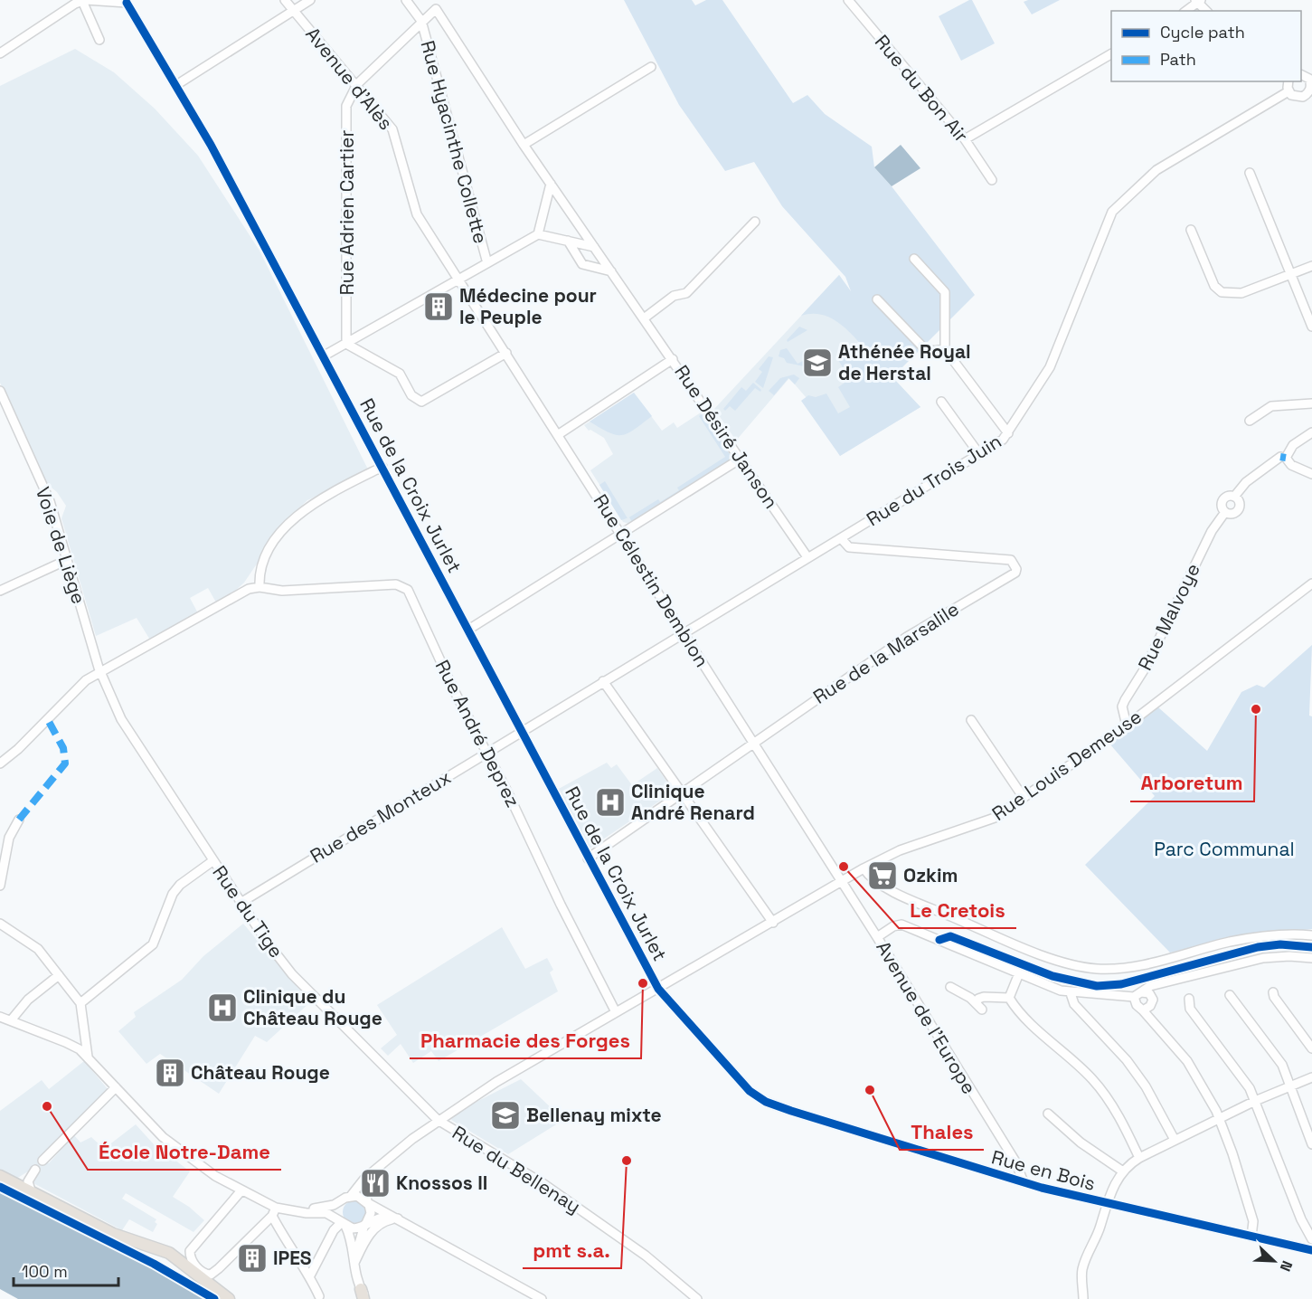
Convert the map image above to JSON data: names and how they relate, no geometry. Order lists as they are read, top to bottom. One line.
{"streets":{"street":["Avenue d'Alès","Rue du Bon Air","Rue Hyacinthe Collette","Rue Adrien Cartier","Rue Désiré Janson","Rue du Trois Juin","Rue de la Croix Jurlet","Voie de Liège","Rue Célestin Demblon","Rue Malvoye","Rue de la Marsalile","Rue André Deprez","Rue Louis Demeuse","Rue des Monteux","Rue du Tige","Avenue de l'Europe","Rue du Bellenay","Rue en Bois"]},"crossings":[["Avenue d'Alès","Rue Adrien Cartier"],["Avenue d'Alès","Rue Célestin Demblon"],["Rue Désiré Janson","Rue du Trois Juin"],["Rue du Trois Juin","Rue de la Croix Jurlet"],["Rue du Trois Juin","Rue Célestin Demblon"],["Rue du Trois Juin","Rue de la Marsalile"],["Rue du Trois Juin","Rue des Monteux"],["Rue de la Croix Jurlet","Rue Louis Demeuse"],["Rue de la Croix Jurlet","Rue des Monteux"],["Rue de la Croix Jurlet","Rue en Bois"],["Voie de Liège","Rue du Tige"],["Rue Célestin Demblon","Rue de la Marsalile"],["Rue Célestin Demblon","Rue Louis Demeuse"],["Rue Célestin Demblon","Avenue de l'Europe"],["Rue Malvoye","Rue Louis Demeuse"],["Rue André Deprez","Rue Louis Demeuse"],["Rue André Deprez","Rue des Monteux"],["Rue Louis Demeuse","Rue du Tige"],["Rue Louis Demeuse","Avenue de l'Europe"],["Rue Louis Demeuse","Rue du Bellenay"],["Rue Louis Demeuse","Rue en Bois"],["Rue des Monteux","Rue du Tige"],["Rue du Tige","Rue du Bellenay"],["Avenue de l'Europe","Rue en Bois"]],"parks":["Parc Communal"],"places":{"building":["Médecine pour le Peuple","Château Rouge","IPES"],"school or university":["Athénée Royal de Herstal","Bellenay mixte"],"other":["Arboretum","Le Cretois","Pharmacie des Forges","Thales","École Notre-Dame","pmt s.a."],"hospital":["Clinique André Renard","Clinique du Château Rouge"],"supermarket":["Ozkim"],"restaurant":["Knossos II"]},"legend":["Cycle path","Path"],"scale_bar":"100 m","north":"bottom right"}
